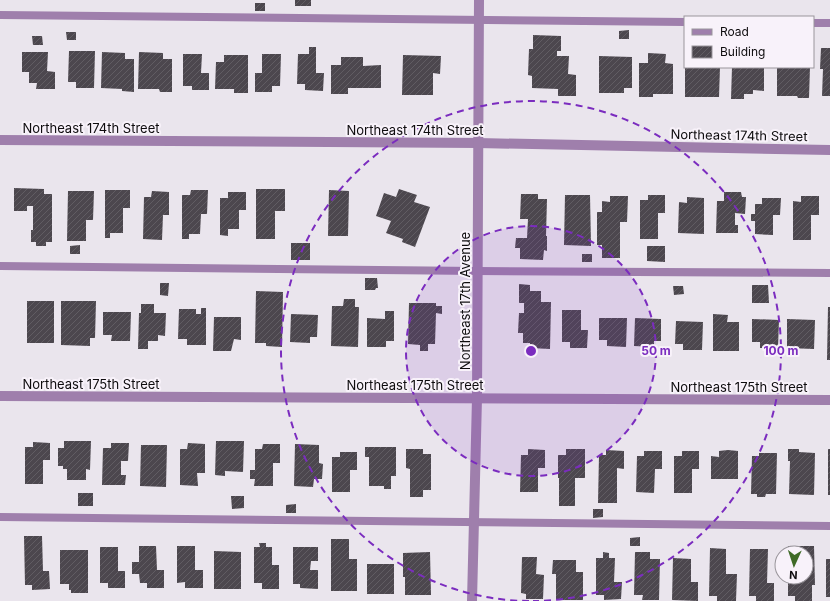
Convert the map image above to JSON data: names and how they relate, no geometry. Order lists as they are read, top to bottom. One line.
{"streets":{"street":["Northeast 174th Street","Northeast 17th Avenue","Northeast 175th Street"]},"crossings":[["Northeast 174th Street","Northeast 17th Avenue"],["Northeast 17th Avenue","Northeast 175th Street"]],"legend":["Road","Building"],"north":"bottom","rings":["50 m","100 m"]}
